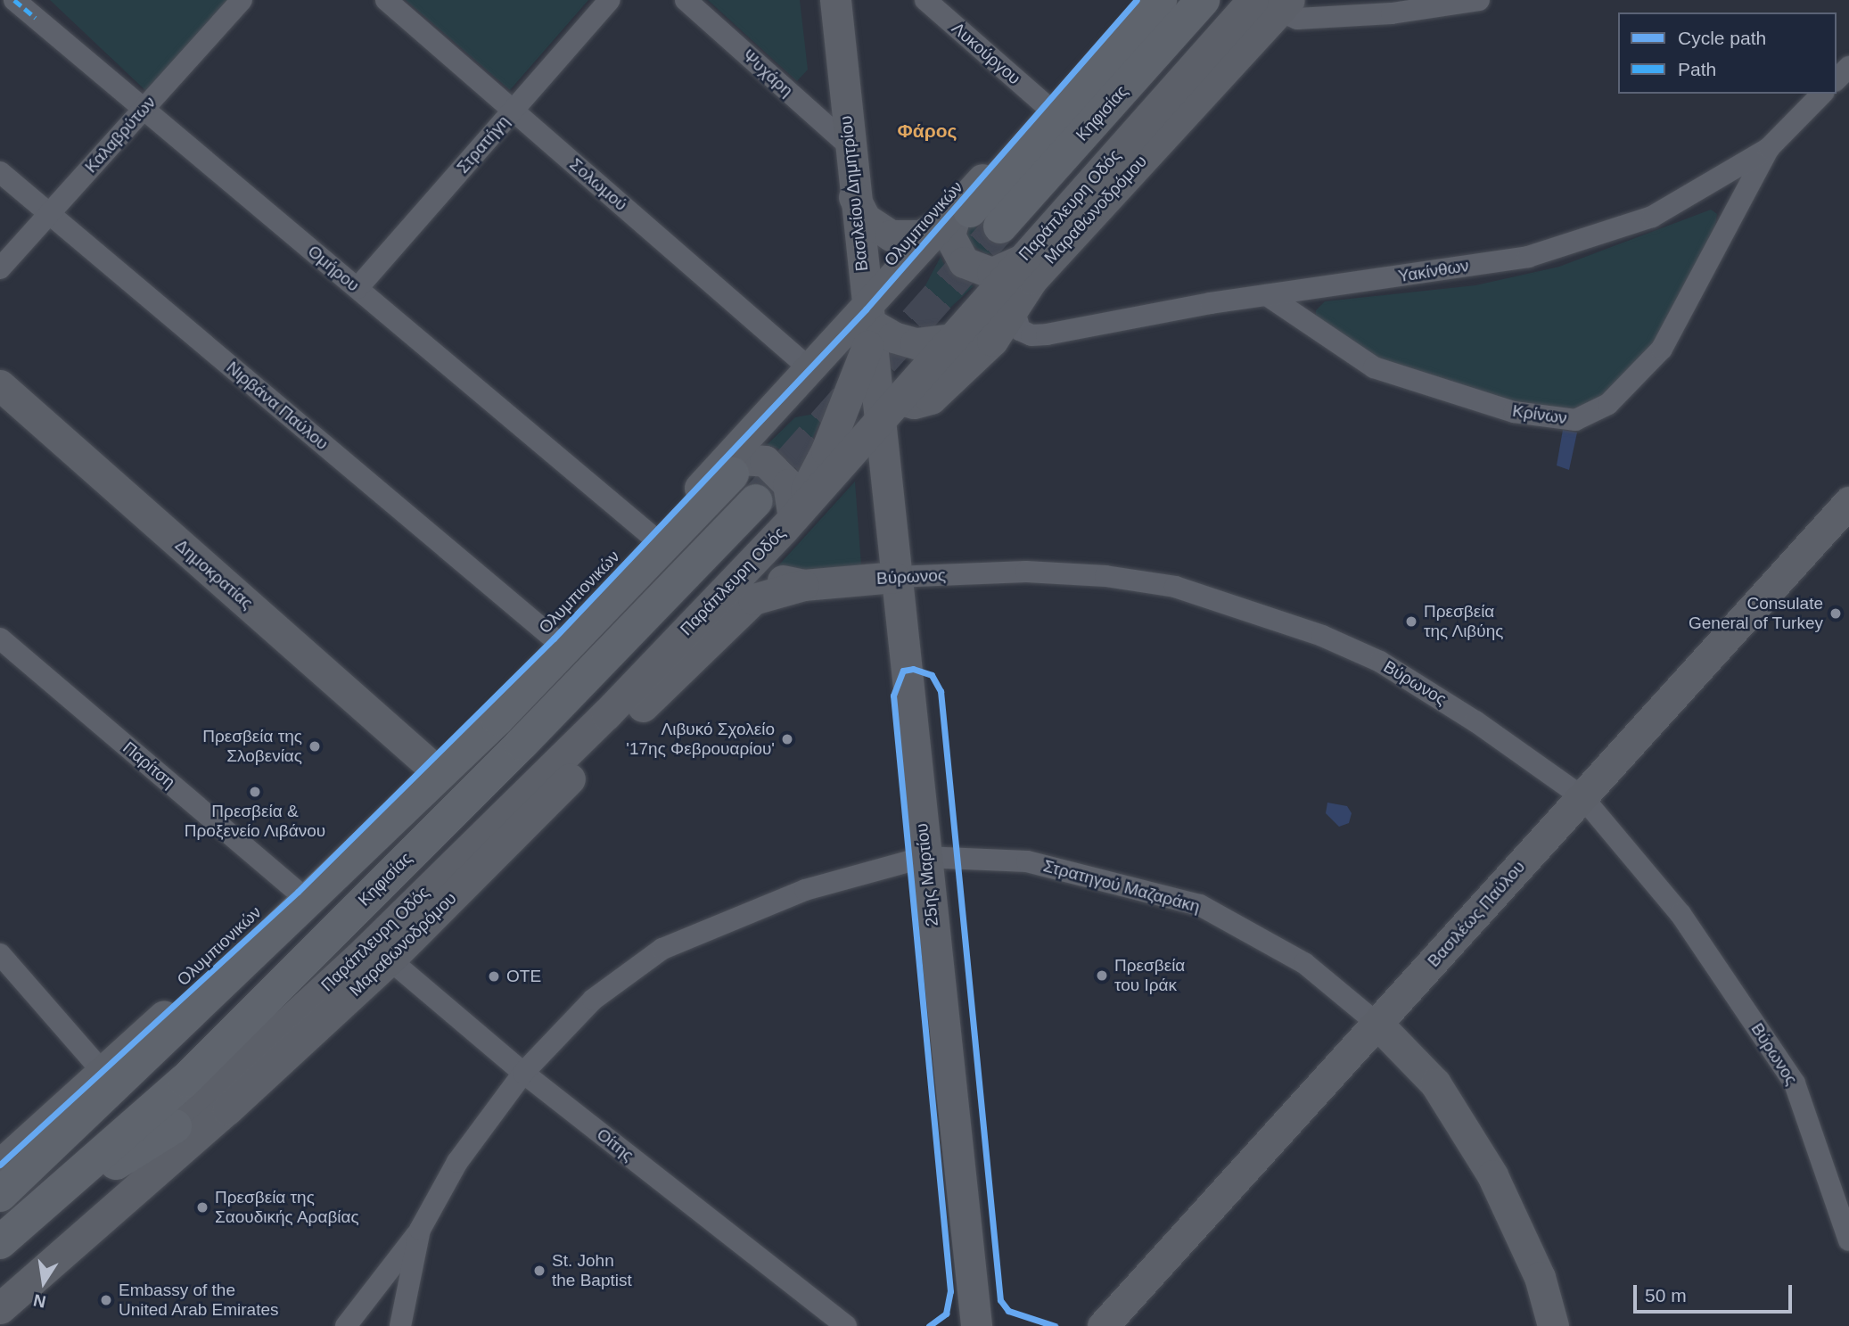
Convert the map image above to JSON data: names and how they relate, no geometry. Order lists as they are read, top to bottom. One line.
{"streets":{"main road":["Κηφισίας"],"street":["Λυκούργου","Ψυχάρη","Καλαβρύτων","Στρατήγη","Σολωμού","Βασιλείου Δημητρίου","Παράπλευρη Οδός","Μαραθωνοδρόμου","Ολυμπιονικών","Ομήρου","Υακίνθων","Νιρβάνα Παύλου","Κρίνων","Δημοκρατίας","Βύρωνος","Παρίτση","25ης Μαρτίου","Στρατηγού Μαζαράκη","Βασιλέως Παύλου","Οίτης"]},"crossings":[["Λυκούργου","Ολυμπιονικών"],["Ψυχάρη","Βασιλείου Δημητρίου"],["Κηφισίας","Ολυμπιονικών"],["Καλαβρύτων","Ομήρου"],["Καλαβρύτων","Νιρβάνα Παύλου"],["Στρατήγη","Σολωμού"],["Στρατήγη","Ομήρου"],["Σολωμού","Ολυμπιονικών"],["Βασιλείου Δημητρίου","Παράπλευρη Οδός"],["Βασιλείου Δημητρίου","Μαραθωνοδρόμου"],["Βασιλείου Δημητρίου","Ολυμπιονικών"],["Βασιλείου Δημητρίου","25ης Μαρτίου"],["Παράπλευρη Οδός","Μαραθωνοδρόμου"],["Παράπλευρη Οδός","Βύρωνος"],["Παράπλευρη Οδός","25ης Μαρτίου"],["Μαραθωνοδρόμου","Υακίνθων"],["Μαραθωνοδρόμου","Βύρωνος"],["Μαραθωνοδρόμου","25ης Μαρτίου"],["Μαραθωνοδρόμου","Οίτης"],["Ολυμπιονικών","Ομήρου"],["Ολυμπιονικών","Νιρβάνα Παύλου"],["Ολυμπιονικών","Δημοκρατίας"],["Ολυμπιονικών","Παρίτση"],["Υακίνθων","Κρίνων"],["Βύρωνος","25ης Μαρτίου"],["Βύρωνος","Βασιλέως Παύλου"],["25ης Μαρτίου","Στρατηγού Μαζαράκη"],["Στρατηγού Μαζαράκη","Βασιλέως Παύλου"],["Στρατηγού Μαζαράκη","Οίτης"]],"districts":["Φάρος"],"places":["Consulate General of Turkey","Πρεσβεία της Λιβύης","Λιβυκό Σχολείο '17ης Φεβρουαρίου'","Πρεσβεία της Σλοβενίας","Πρεσβεία & Προξενείο Λιβάνου","Πρεσβεία του Ιράκ","ΟΤΕ","Πρεσβεία της Σαουδικής Αραβίας","St. John the Baptist","Embassy of the United Arab Emirates"],"legend":["Cycle path","Path"],"scale_bar":"50 m","north":"bottom"}
